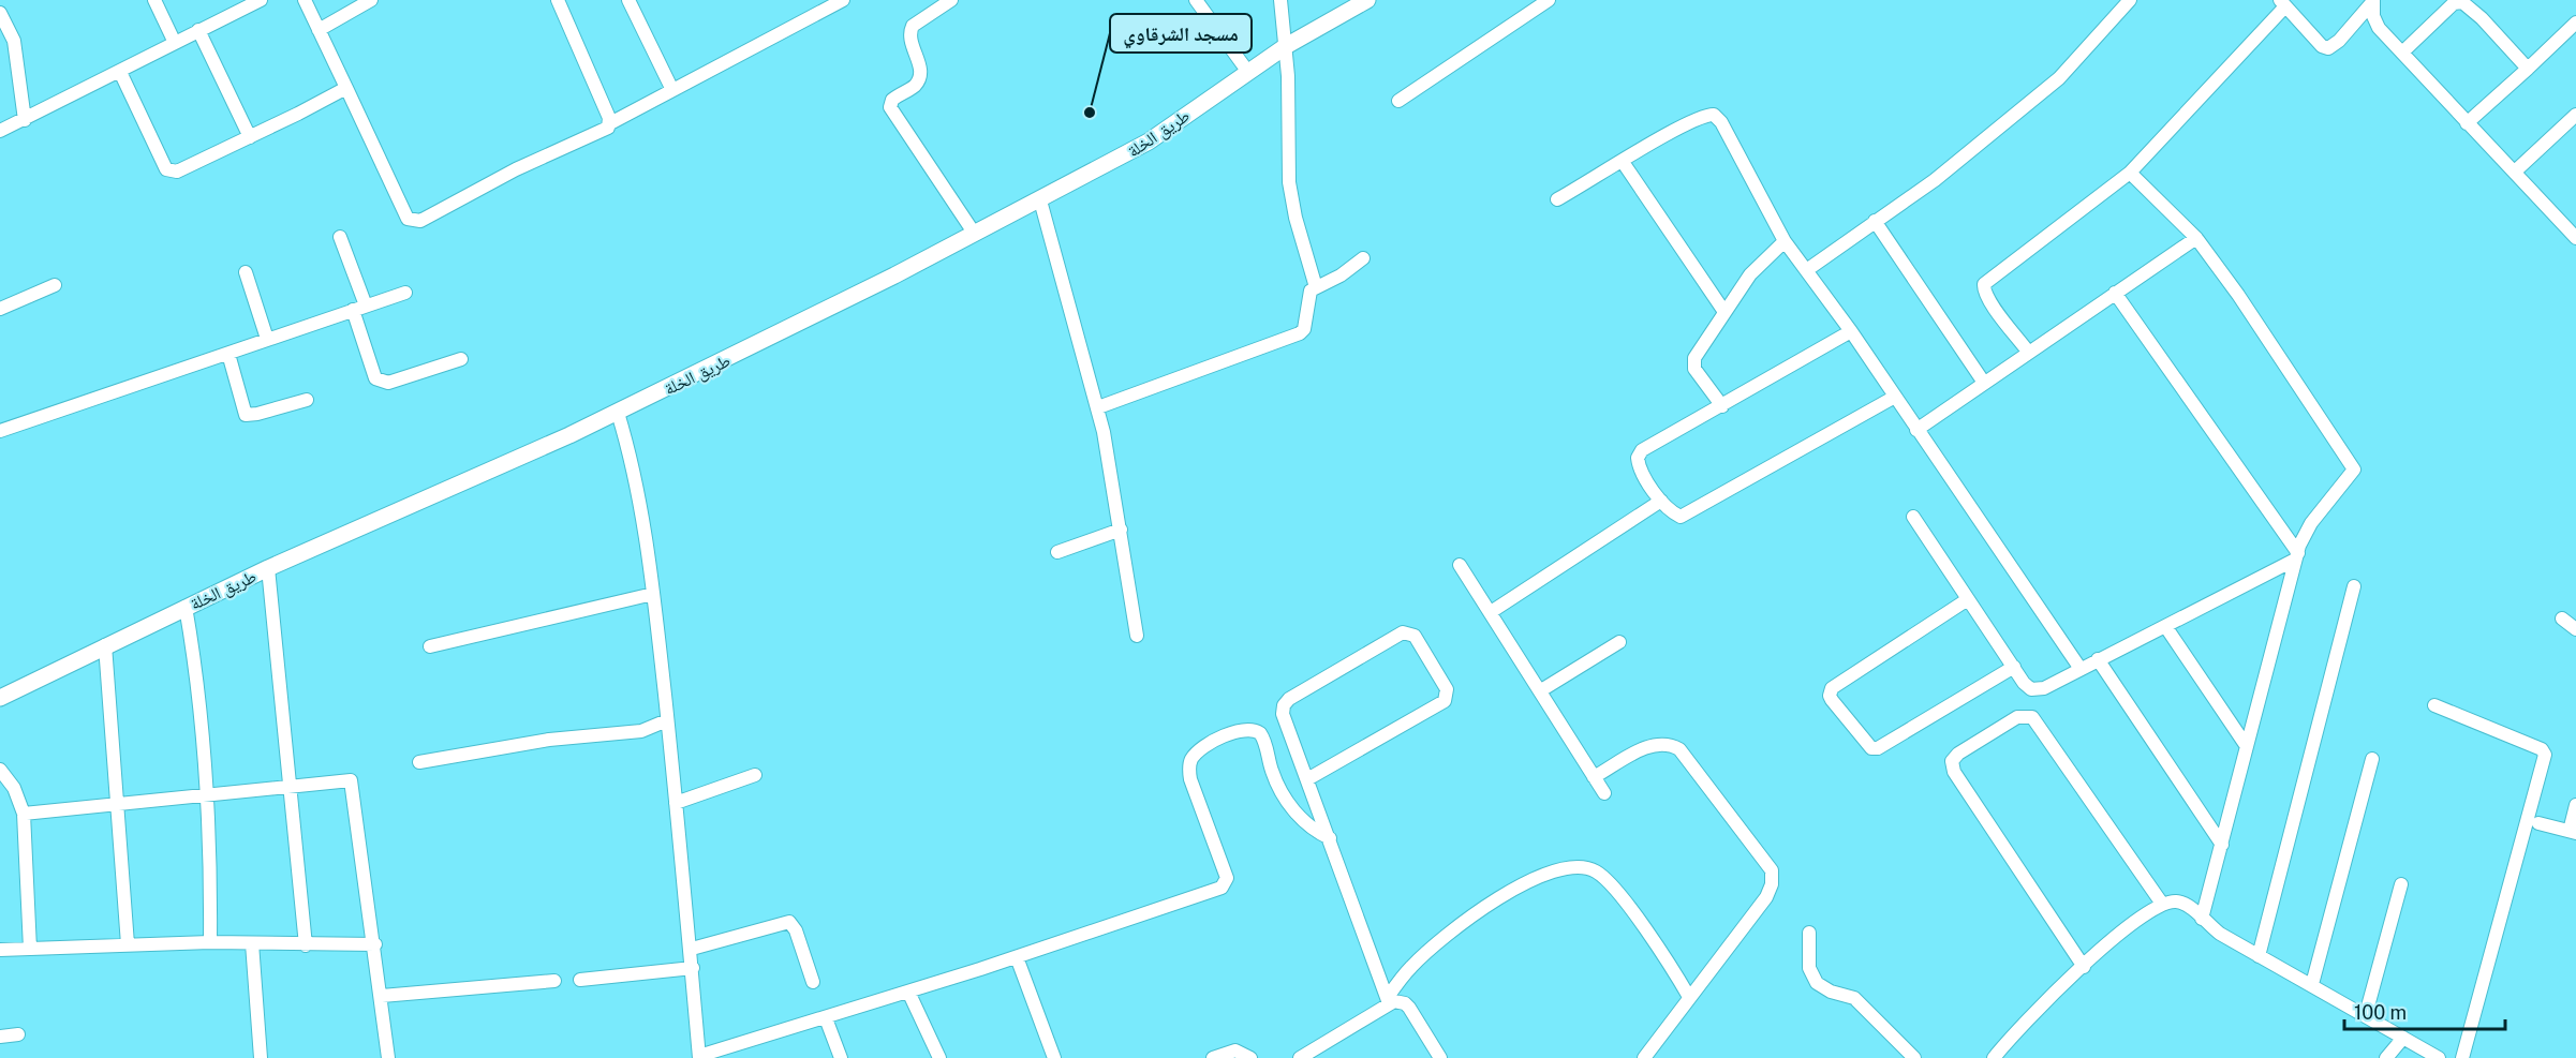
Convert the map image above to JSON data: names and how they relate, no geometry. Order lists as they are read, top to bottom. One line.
{"streets":{"street":["طريق الخلة"]},"places":["مسجد الشرقاوي"],"scale_bar":"100 m"}
